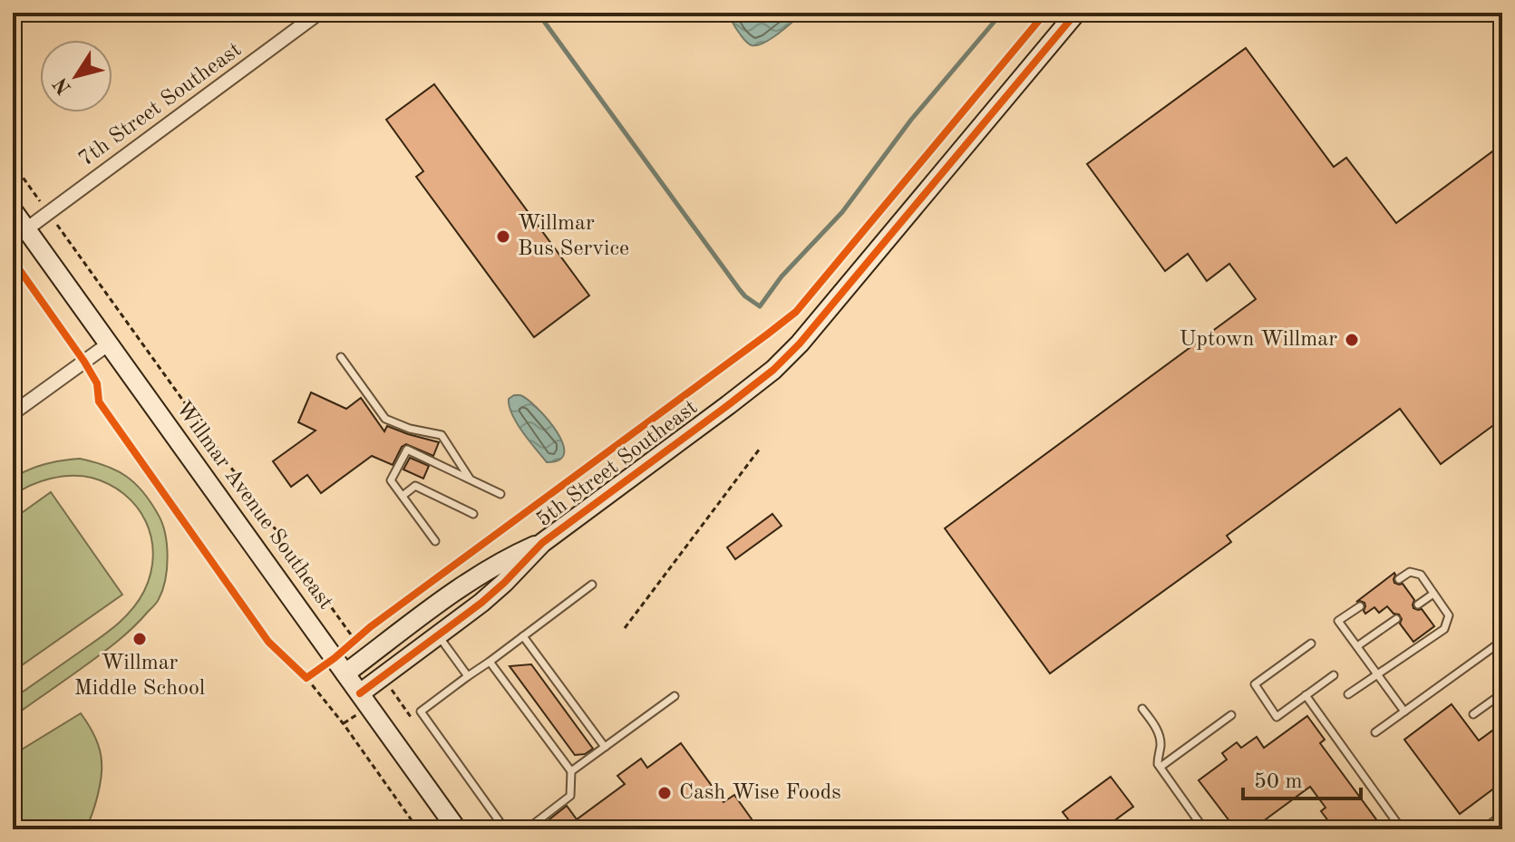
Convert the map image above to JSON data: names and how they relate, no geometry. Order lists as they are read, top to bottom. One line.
{"streets":{"street":["7th Street Southeast","5th Street Southeast","Willmar Avenue Southeast"]},"crossings":[["7th Street Southeast","Willmar Avenue Southeast"],["5th Street Southeast","Willmar Avenue Southeast"]],"places":["Willmar Bus Service","Uptown Willmar","Willmar Middle School","Cash Wise Foods"],"scale_bar":"50 m","north":"bottom left"}
